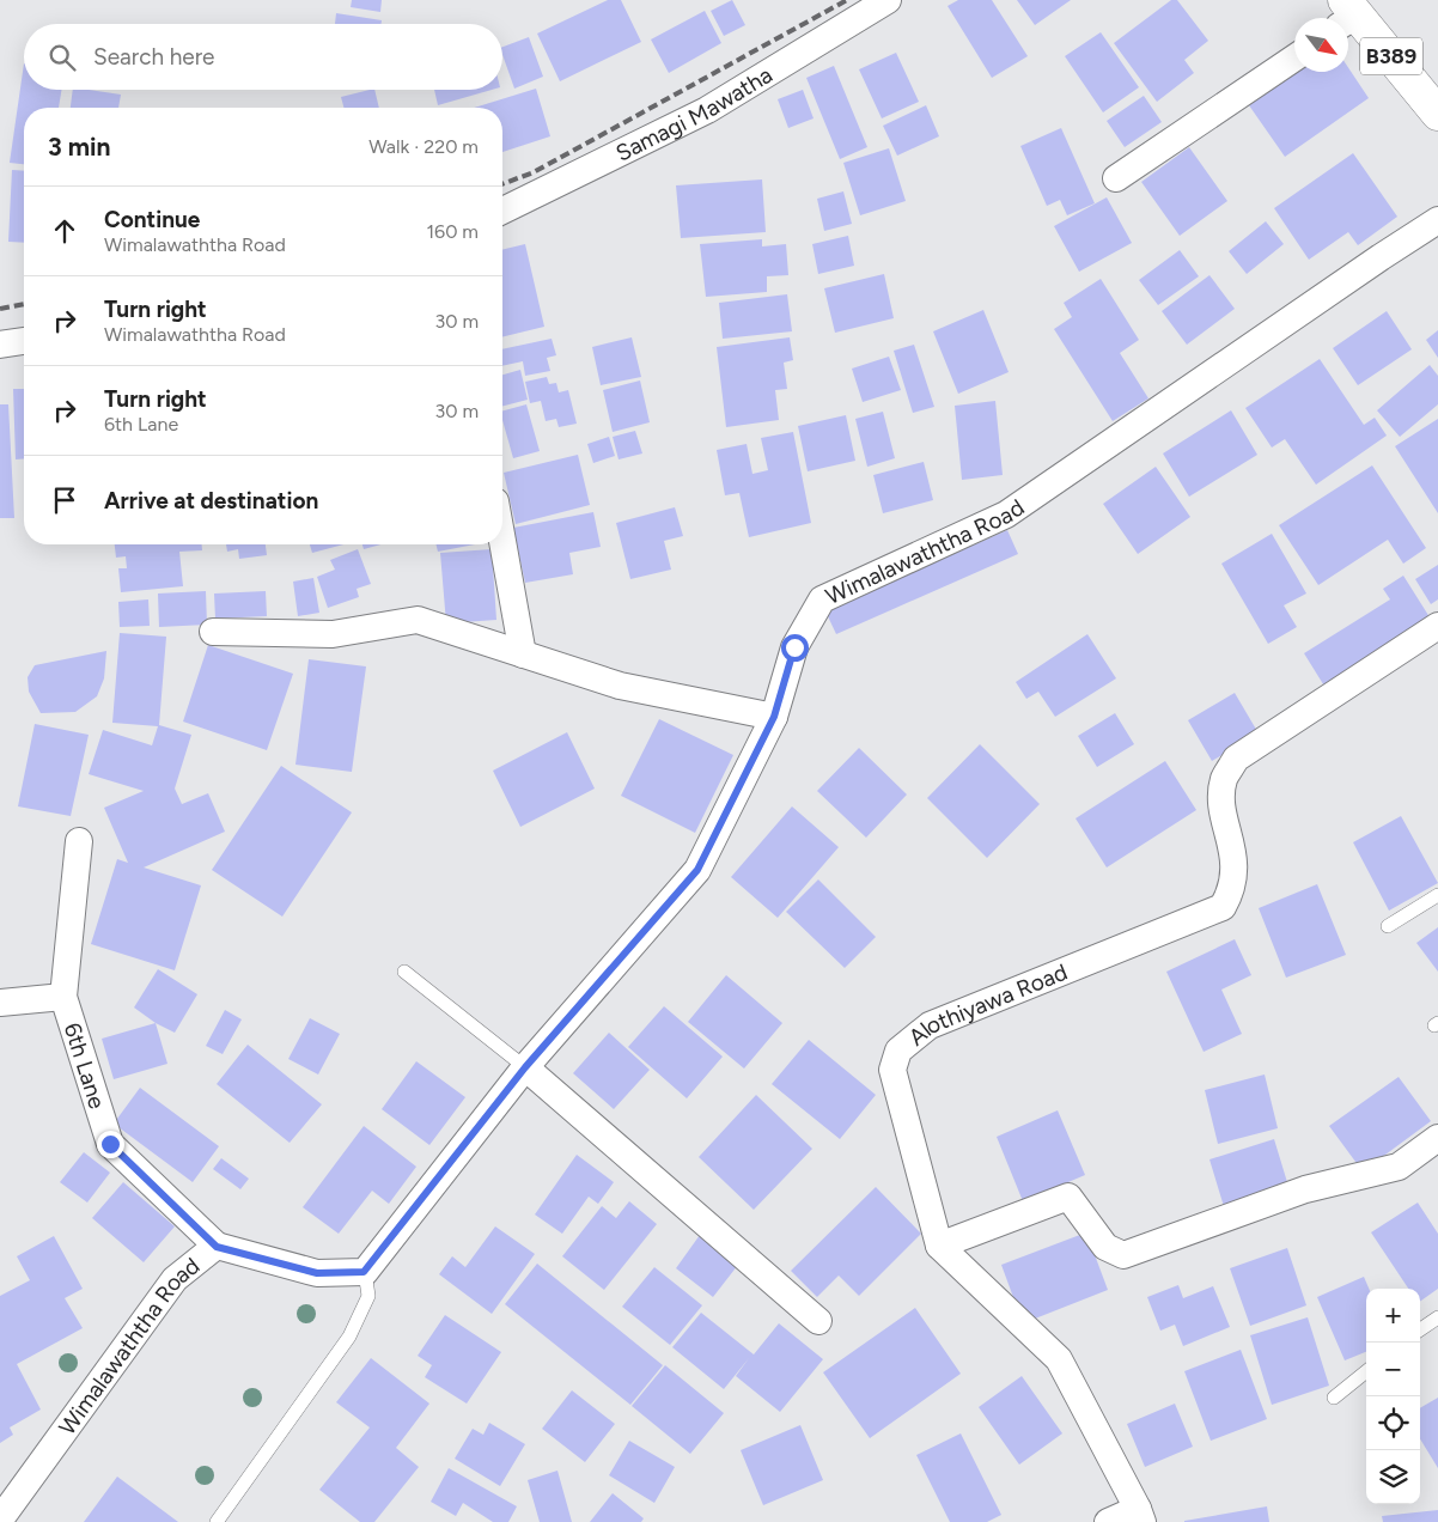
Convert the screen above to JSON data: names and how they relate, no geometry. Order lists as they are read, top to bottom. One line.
{"streets":{"main road":["B389"],"street":["Samagi Mawatha","Wimalawaththa Road","Alothiyawa Road","6th Lane"]},"crossings":[["Wimalawaththa Road","6th Lane"]],"north":"bottom right","page":{"search":"Search here","heading":["3 min","Walk · 220 m"],"list":[["Continue","Wimalawaththa Road","160 m"],["Turn right","Wimalawaththa Road","30 m"],["Turn right","6th Lane","30 m"],"Arrive at destination"],"map_buttons":["+","−"]}}
